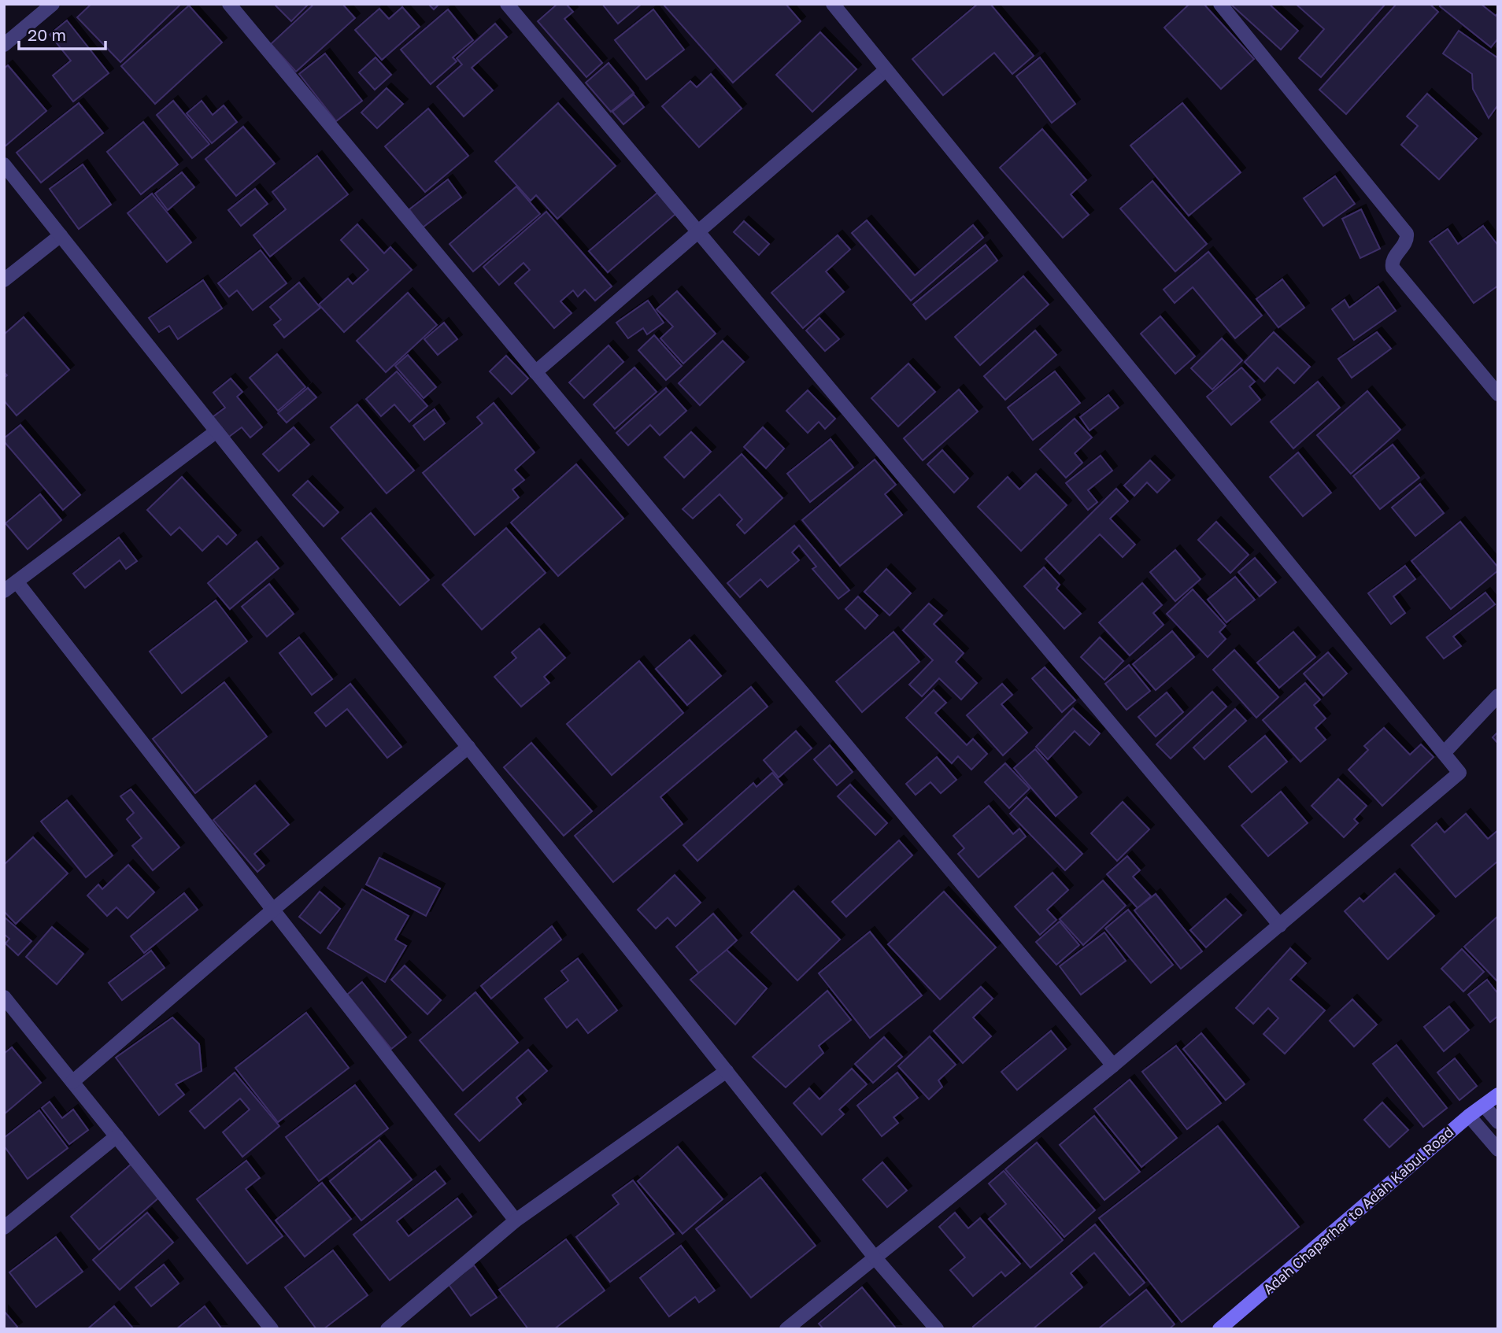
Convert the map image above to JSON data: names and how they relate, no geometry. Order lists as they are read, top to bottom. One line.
{"streets":{"main road":["Adah Chaparhar to Adah Kabul Road"]},"scale_bar":"20 m"}
